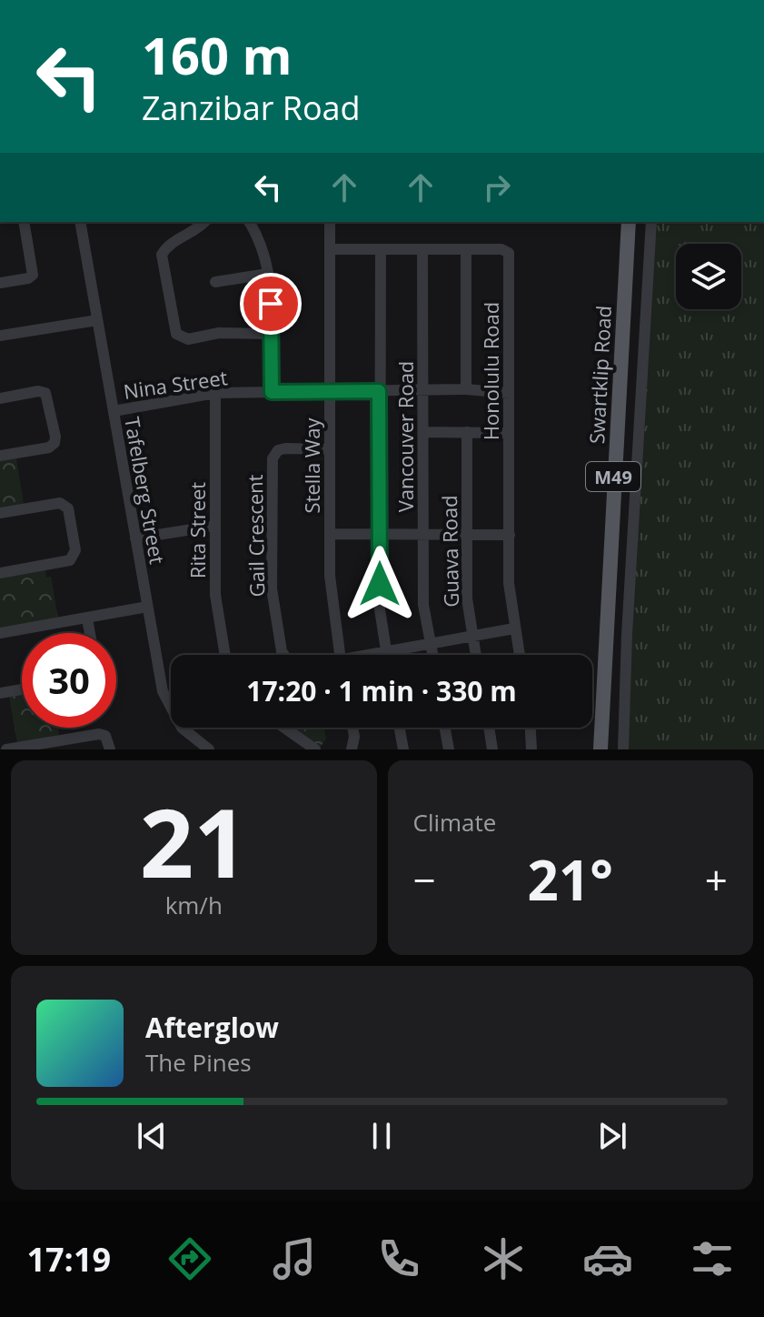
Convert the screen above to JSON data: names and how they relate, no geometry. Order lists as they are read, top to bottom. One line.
{"streets":{"main road":["Swartklip Road","M49"],"street":["Honolulu Road","Nina Street","Vancouver Road","Stella Way","Tafelberg Street","Rita Street","Gail Crescent","Guava Road"]},"crossings":[["Honolulu Road","Nina Street"],["Honolulu Road","Vancouver Road"],["Honolulu Road","Stella Way"],["Nina Street","Vancouver Road"],["Nina Street","Stella Way"],["Nina Street","Tafelberg Street"],["Nina Street","Rita Street"],["Stella Way","Gail Crescent"]],"page":{"turn":["160 m","Zanzibar Road"],"limit":"30","trip":"17:20 · 1 min · 330 m","tile":[["21","km/h"],"Climate"],"heat":["−","21°","+"],"song":["Afterglow","The Pines"],"tabs":"17:19"}}
